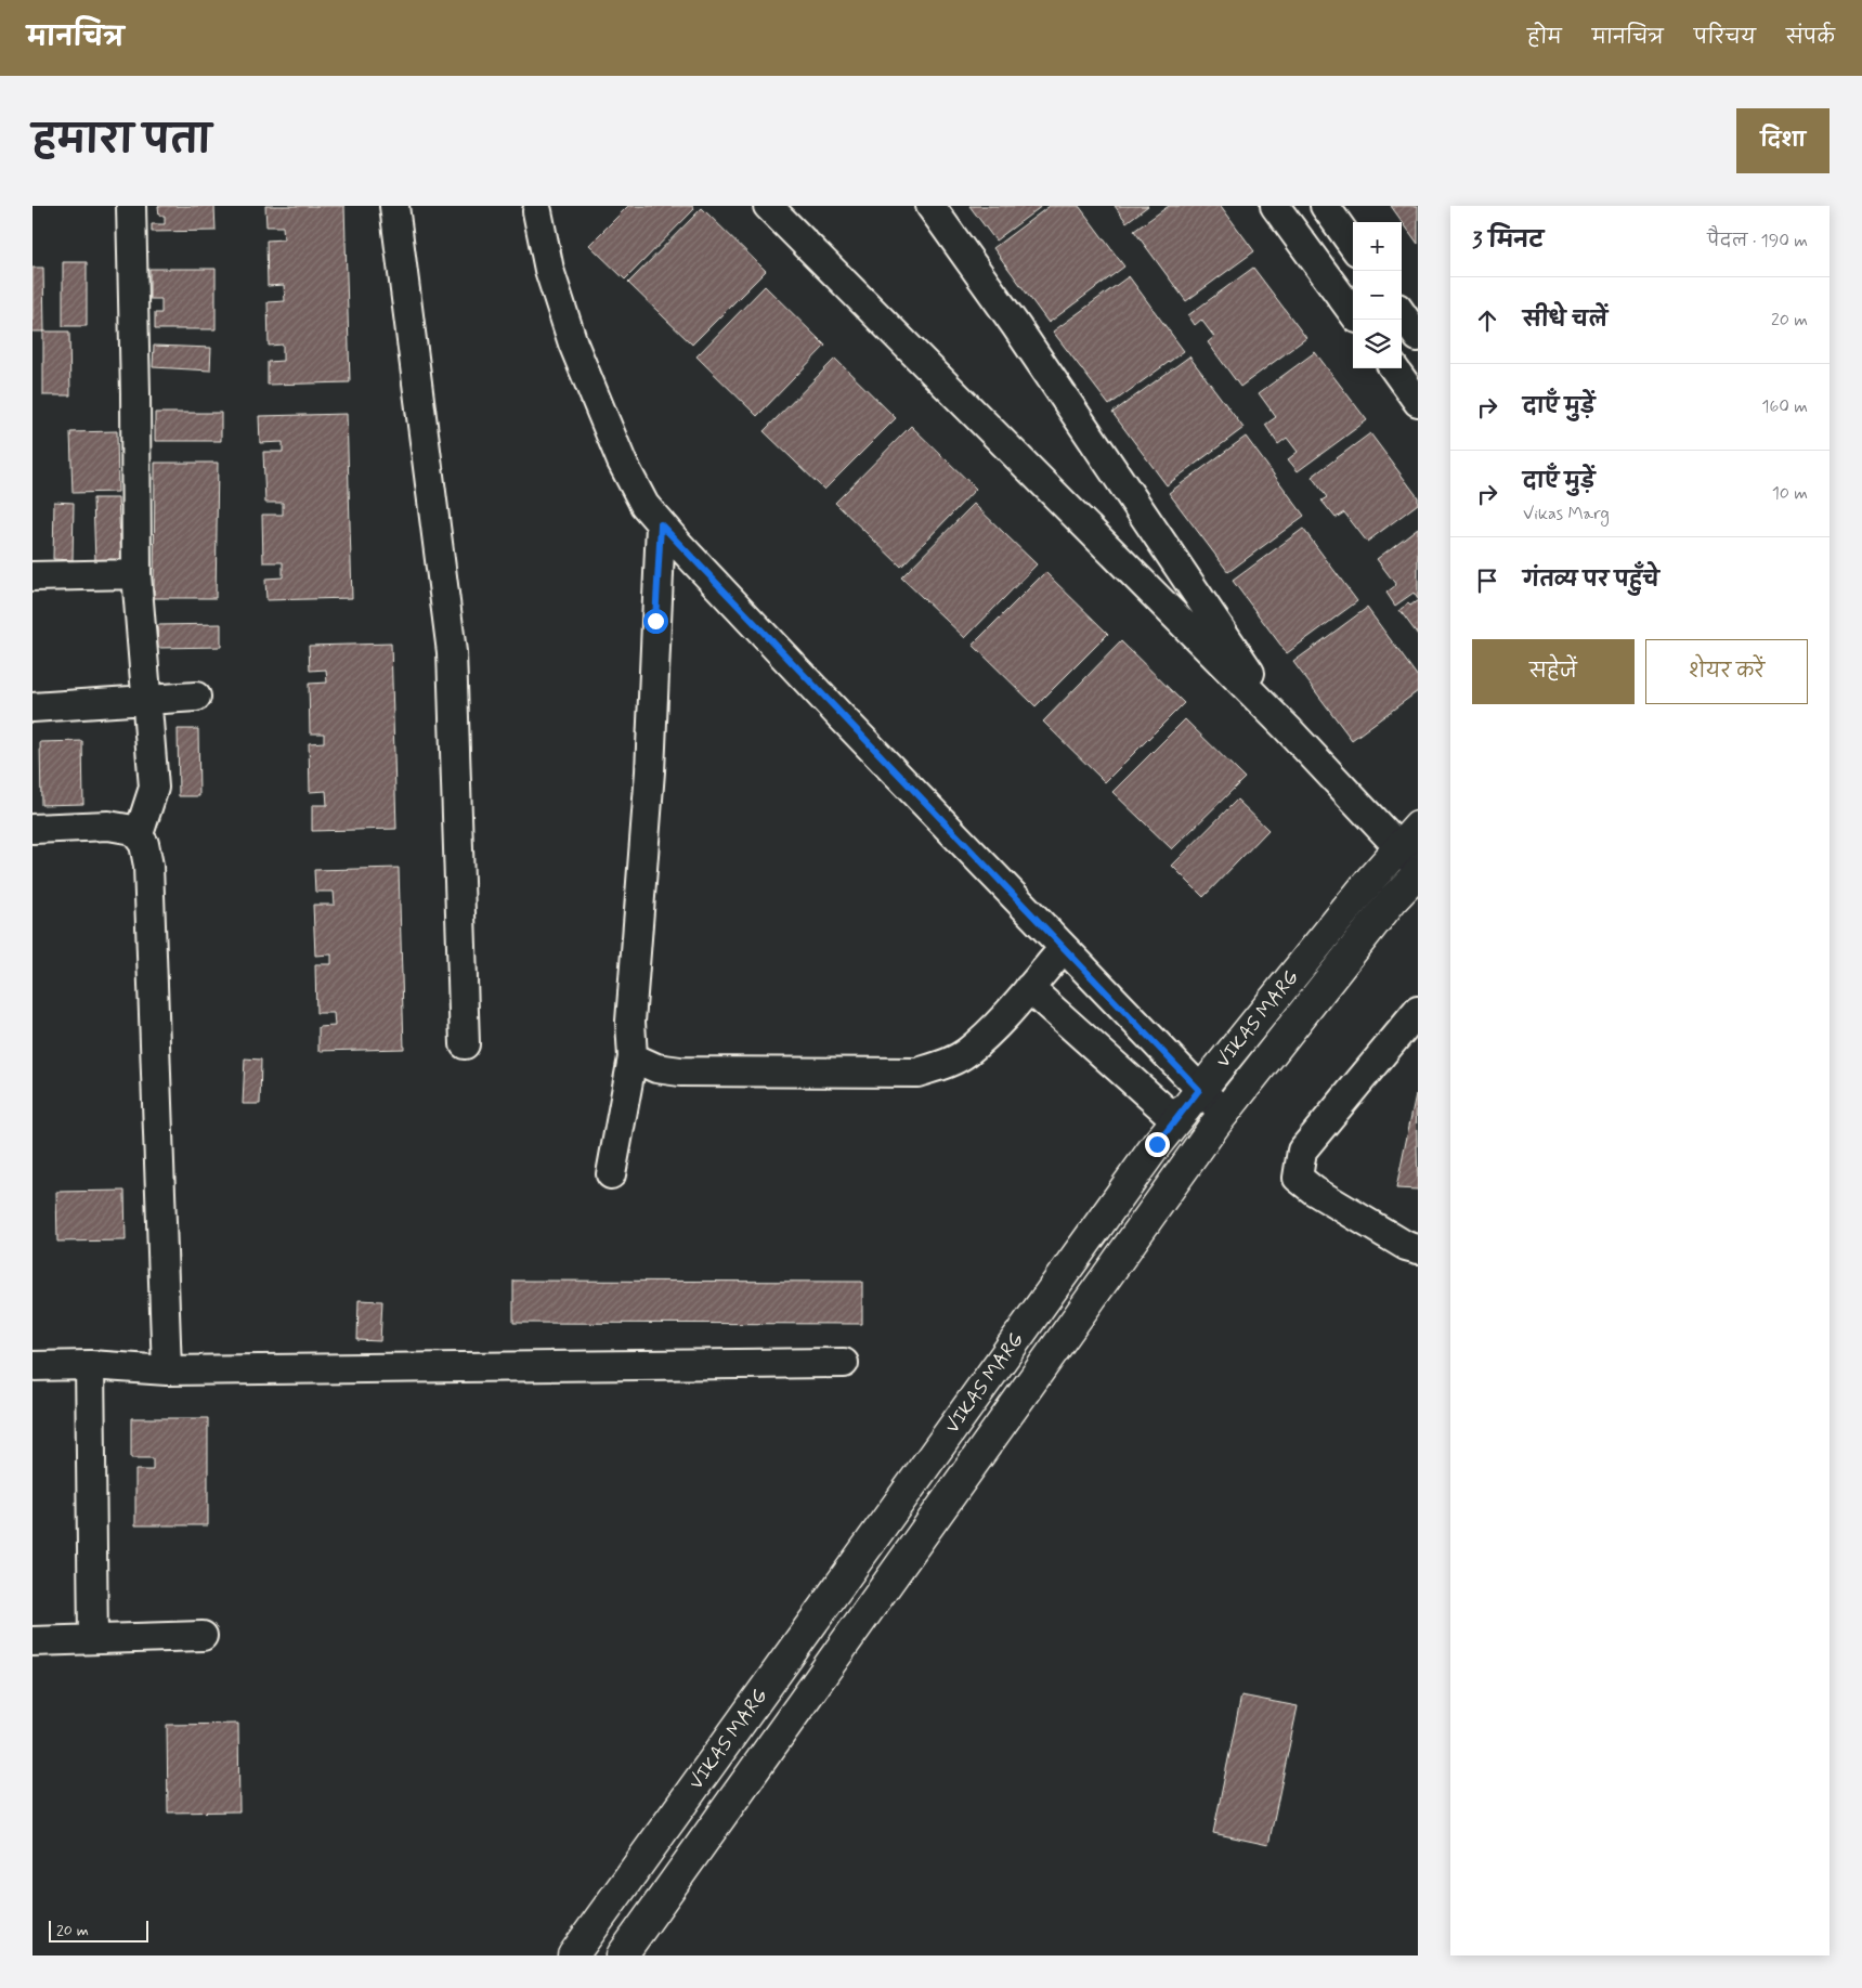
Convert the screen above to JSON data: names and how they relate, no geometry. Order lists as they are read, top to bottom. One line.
{"streets":{"main road":["VIKAS MARG"]},"scale_bar":"20 m","page":{"header":"मानचित्र","nav":["होम","मानचित्र","परिचय","संपर्क"],"title":"हमारा पता","buttons":["दिशा",["सहेजें","शेयर करें"]],"heading":["3 मिनट","पैदल · 190 m"],"map_buttons":["+","−"],"list":[["सीधे चलें","20 m"],["दाएँ मुड़ें","160 m"],["दाएँ मुड़ें","Vikas Marg","10 m"],"गंतव्य पर पहुँचे"],"scale":"20 m"}}
